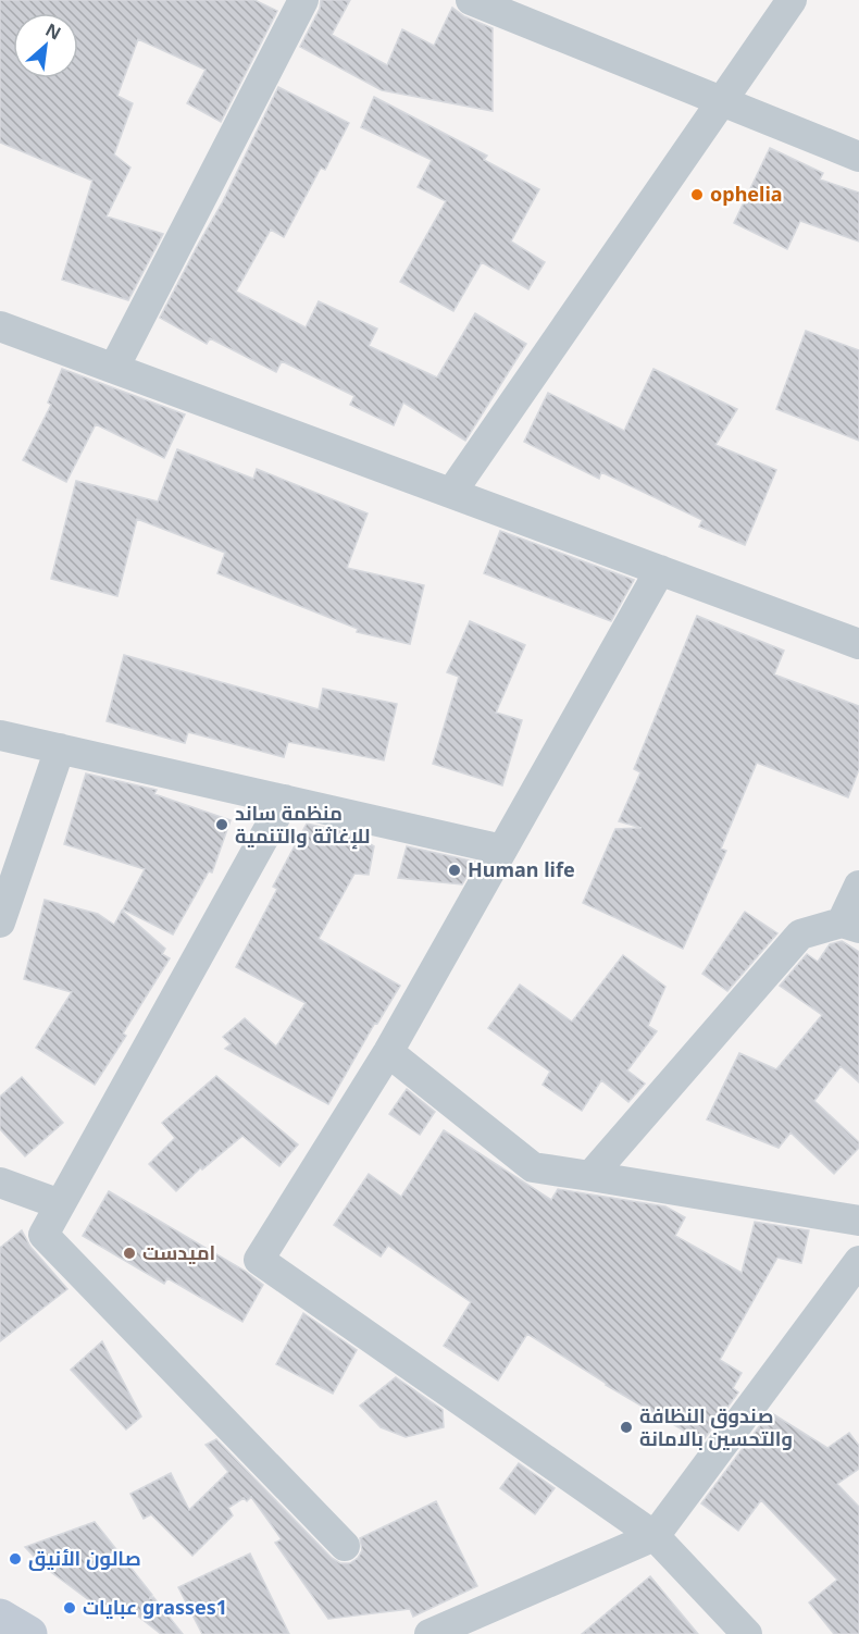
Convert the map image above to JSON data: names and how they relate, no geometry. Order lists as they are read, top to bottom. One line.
{"places":["ophelia","منظمة ساند للإغاثة والتنمية","Human life","اميدست","صندوق النظافة والتحسين بالامانة","صالون الأنيق","عبايات grasses1"],"north":"top right"}
